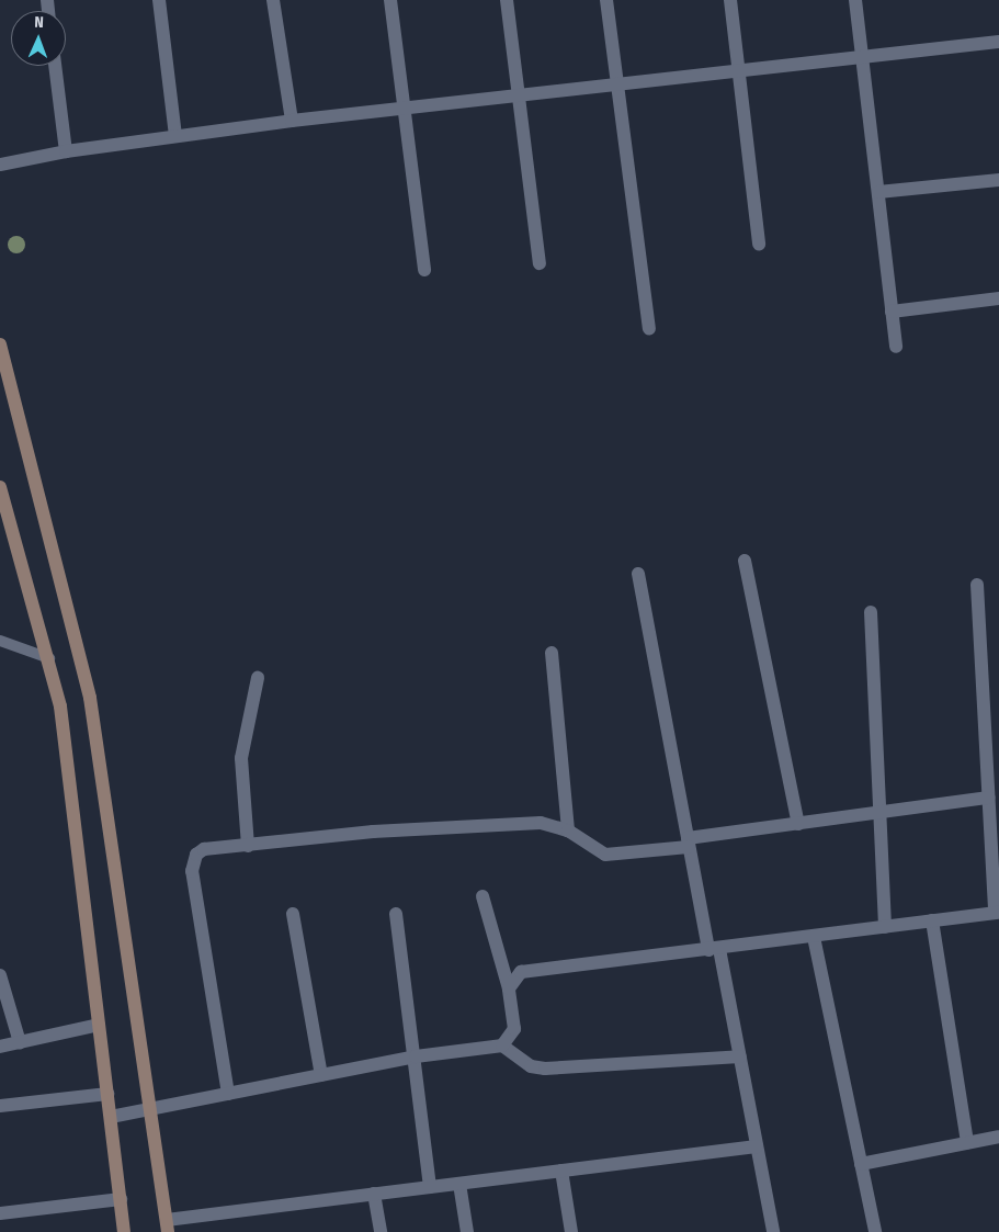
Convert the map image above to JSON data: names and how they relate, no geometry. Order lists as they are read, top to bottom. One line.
{"north":"top"}
